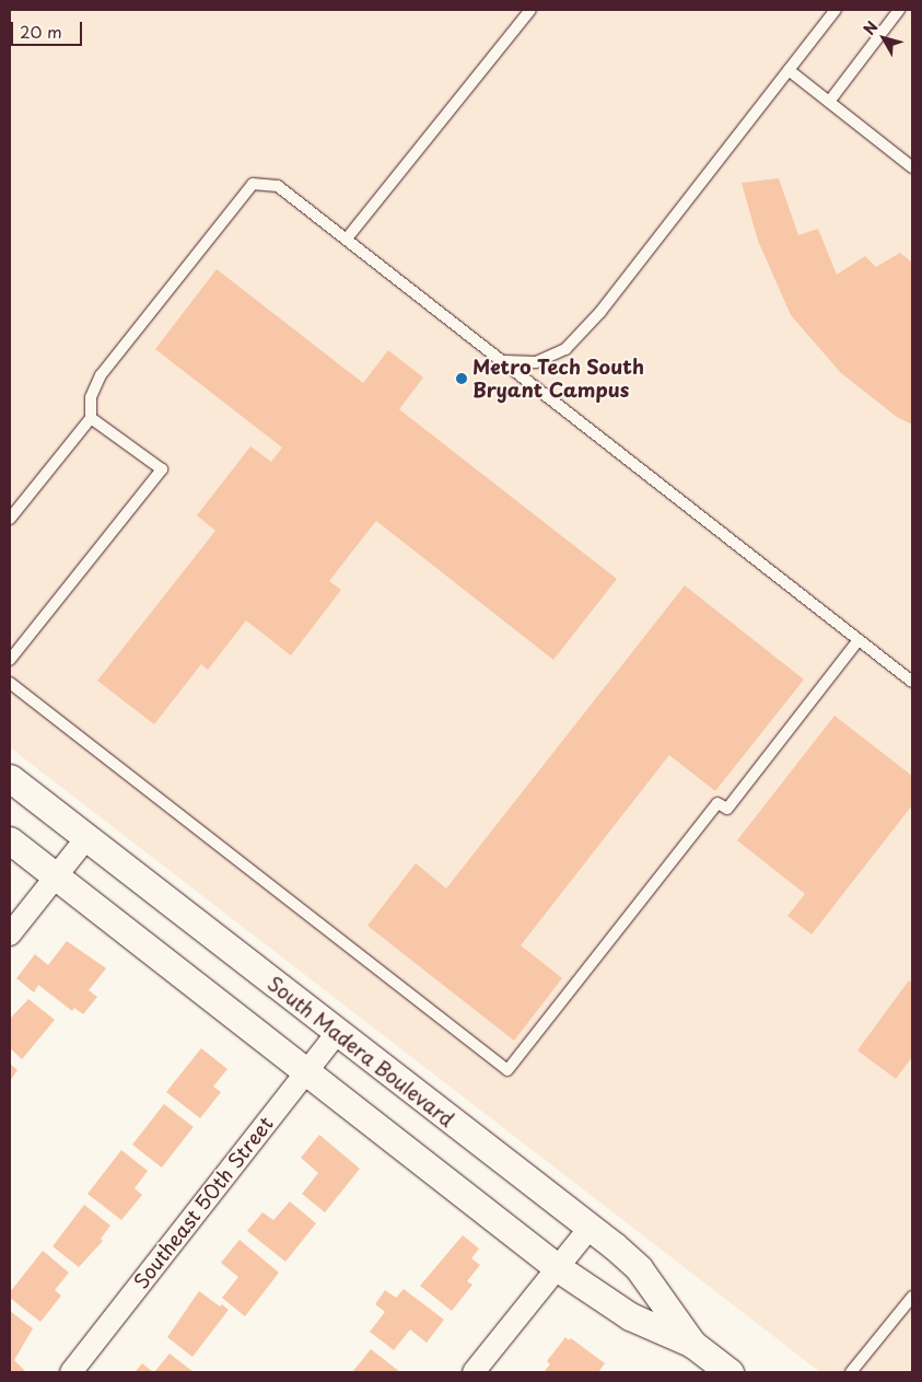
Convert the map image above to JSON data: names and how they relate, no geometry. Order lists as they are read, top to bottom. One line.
{"streets":{"street":["South Madera Boulevard","Southeast 50th Street"]},"crossings":[["South Madera Boulevard","Southeast 50th Street"]],"places":["Metro Tech South Bryant Campus"],"scale_bar":"20 m","north":"top left"}
